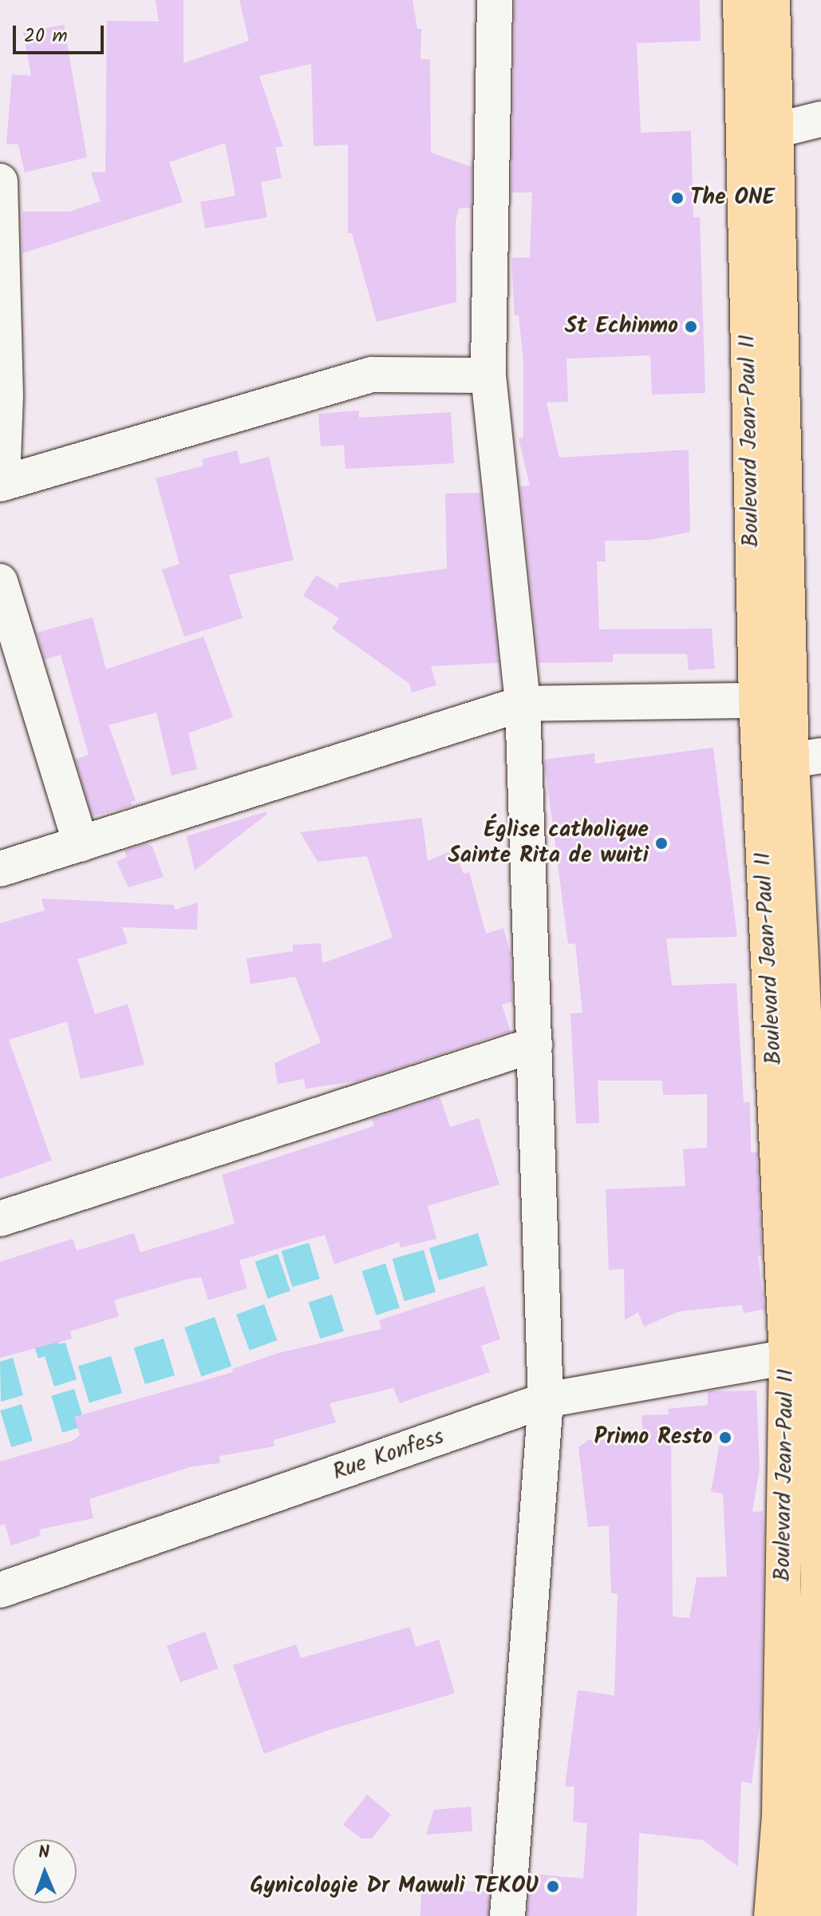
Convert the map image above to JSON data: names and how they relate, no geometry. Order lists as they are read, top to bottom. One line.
{"streets":{"main road":["Boulevard Jean-Paul II"],"street":["Rue Konfess"]},"crossings":[["Boulevard Jean-Paul II","Rue Konfess"]],"places":["The ONE","St Echinmo","Église catholique Sainte Rita de wuiti","Primo Resto","Gynicologie Dr Mawuli TEKOU"],"scale_bar":"20 m","north":"top"}
